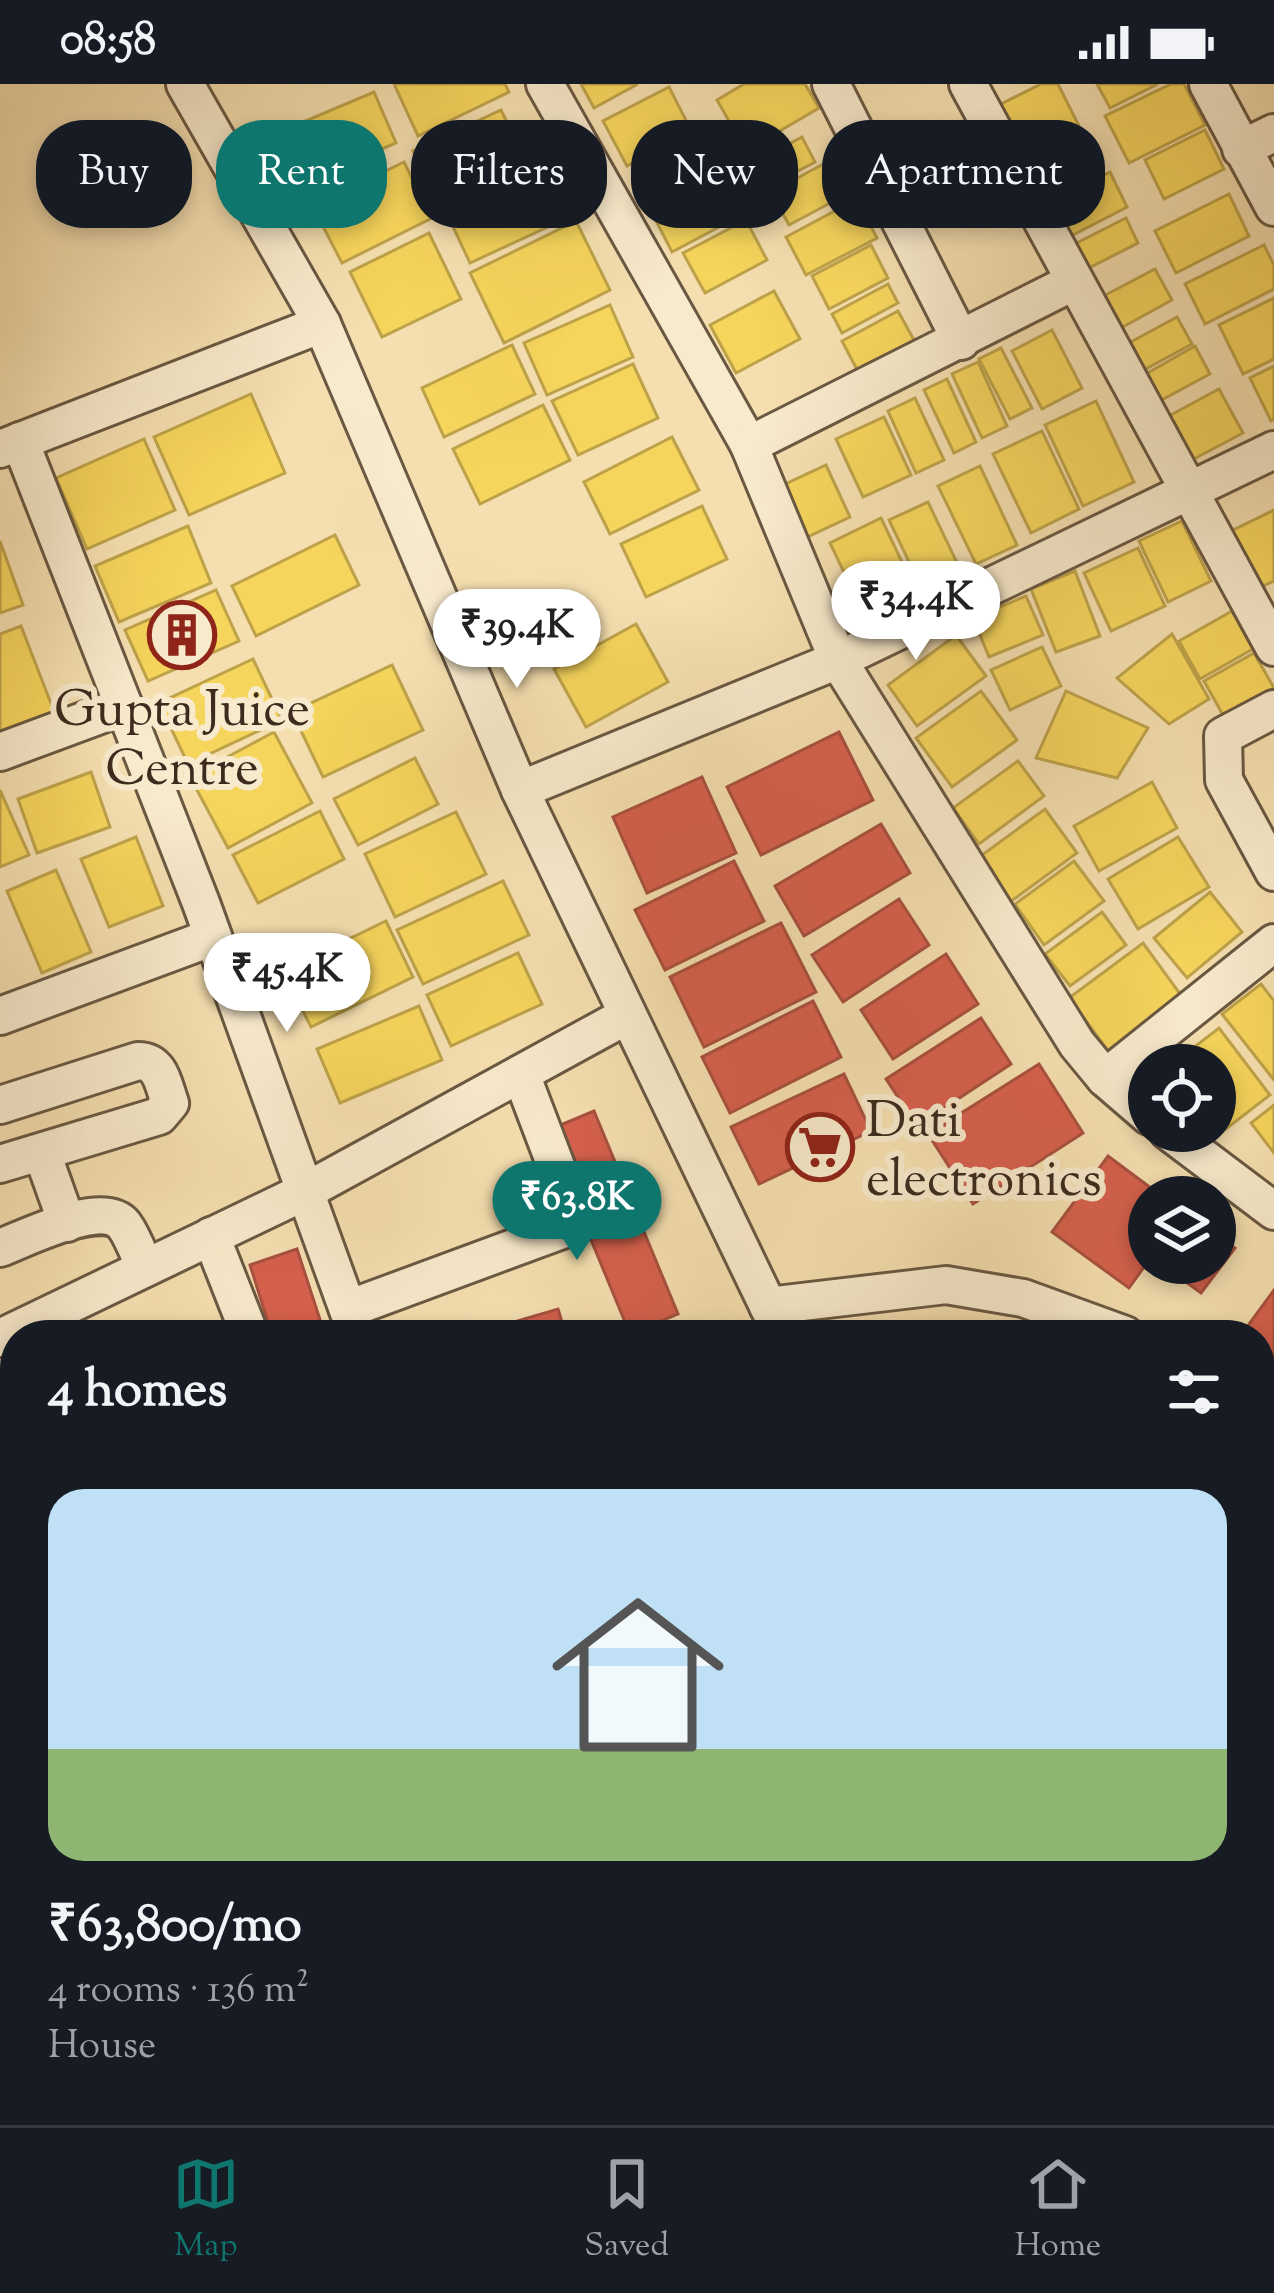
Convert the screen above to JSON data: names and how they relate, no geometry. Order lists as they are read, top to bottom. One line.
{"places":{"building":["Gupta Juice Centre"],"supermarket":["Dati electronics"]},"page":{"status":"08:58","chip":["Buy","Rent","Filters","New","Apartment"],"price":["₹34.4K","₹39.4K","₹45.4K","₹63.8K"],"heading":"4 homes","list":[{"name":"₹63,800/mo","note":"4 rooms · 136 m² · House"}],"tabs":["Map","Saved","Home"]}}
